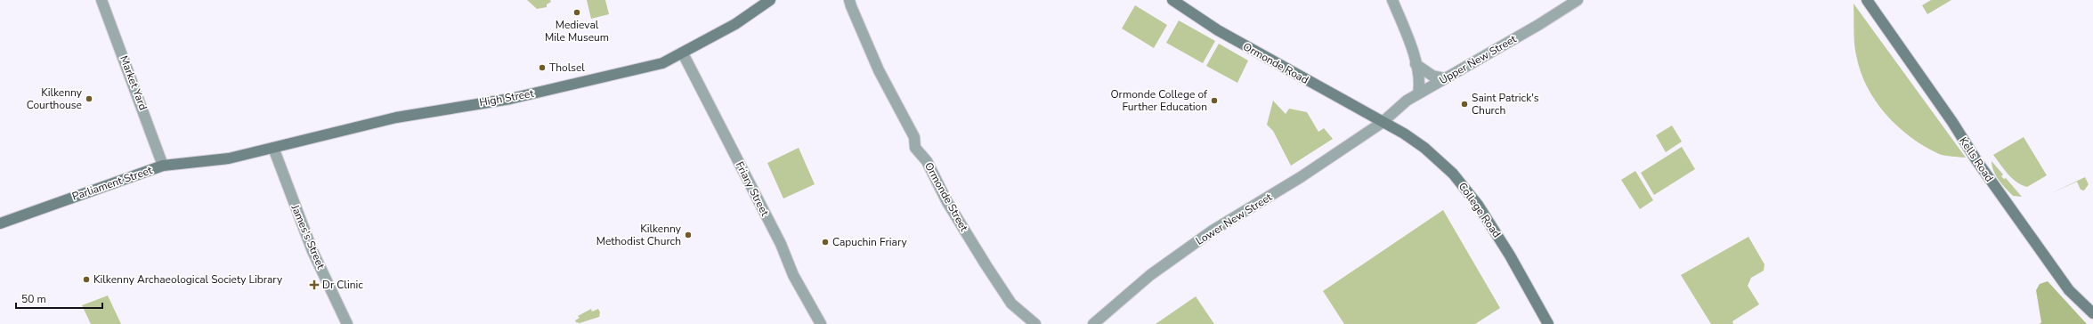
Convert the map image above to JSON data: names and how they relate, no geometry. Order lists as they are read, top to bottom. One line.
{"streets":{"main road":["Ormonde Road","High Street","Kells Road","Parliament Street","College Road"],"street":["Upper New Street","Market Yard","Friary Street","Ormonde Street","Lower New Street","James's Street"]},"crossings":[["Upper New Street","Ormonde Road"],["Upper New Street","College Road"],["Upper New Street","Lower New Street"],["Ormonde Road","College Road"],["Ormonde Road","Lower New Street"],["Market Yard","Parliament Street"],["High Street","Parliament Street"],["High Street","Friary Street"],["High Street","James's Street"],["College Road","Lower New Street"]],"places":{"other":["Medieval Mile Museum","Tholsel","Kilkenny Courthouse","Ormonde College of Further Education","Saint Patrick's Church","Kilkenny Methodist Church","Capuchin Friary","Kilkenny Archaeological Society Library"],"health":["Dr Clinic"]},"scale_bar":"50 m"}
